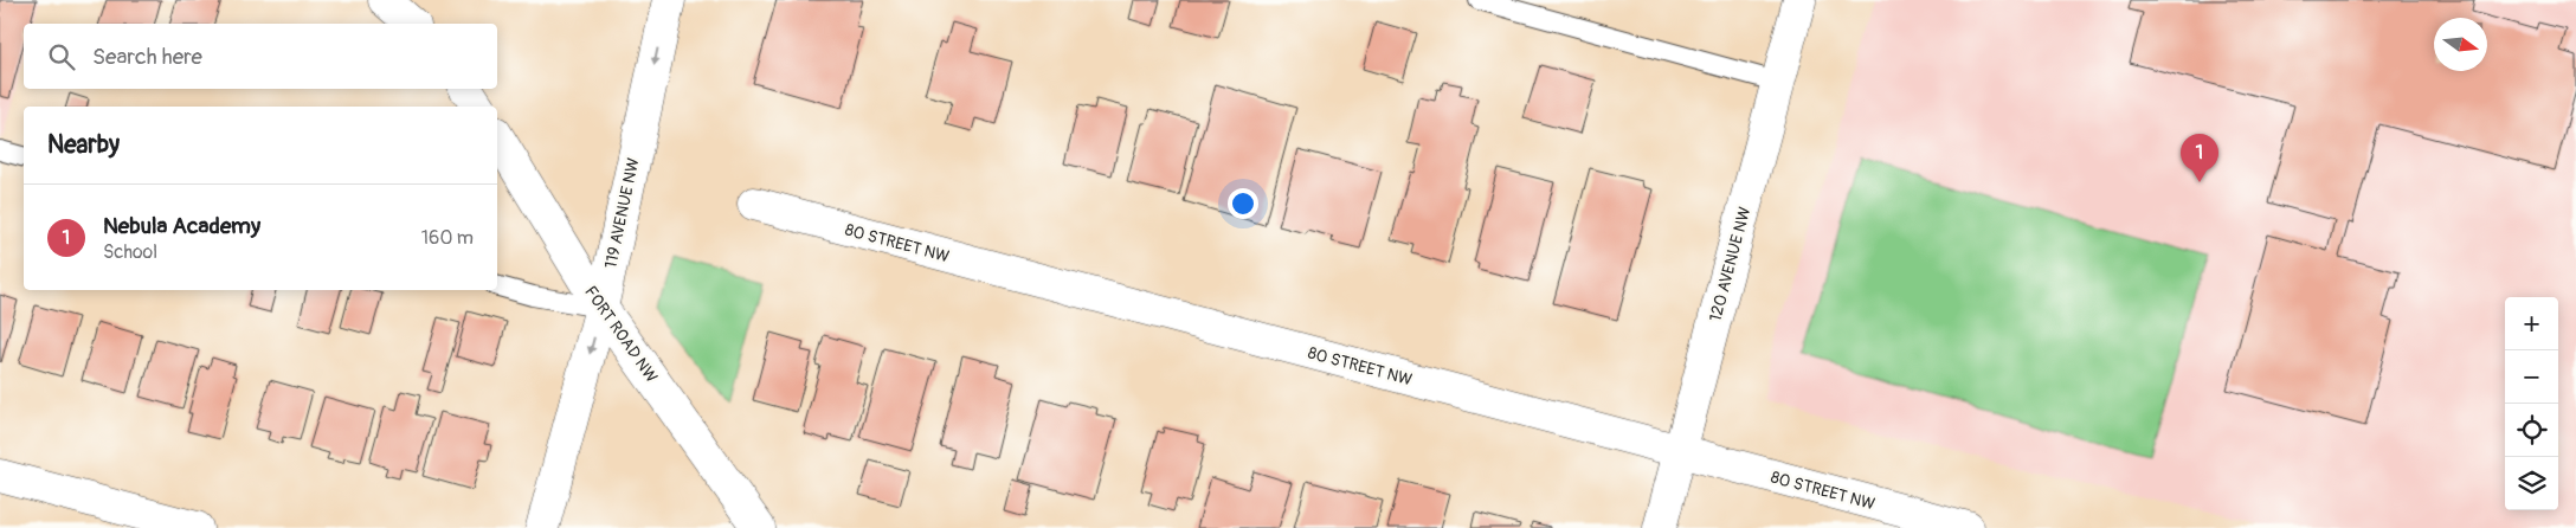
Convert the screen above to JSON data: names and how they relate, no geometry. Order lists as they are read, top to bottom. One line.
{"streets":{"street":["119 AVENUE NW","80 STREET NW","120 AVENUE NW","FORT ROAD NW"]},"crossings":[["119 AVENUE NW","FORT ROAD NW"],["80 STREET NW","120 AVENUE NW"]],"one_way":["119 AVENUE NW"],"north":"right","page":{"search":"Search here","heading":"Nearby","pins":"1","list":[{"mark":"1","name":"Nebula Academy","note":"School","value":"160 m"}],"map_buttons":["+","−"]}}
